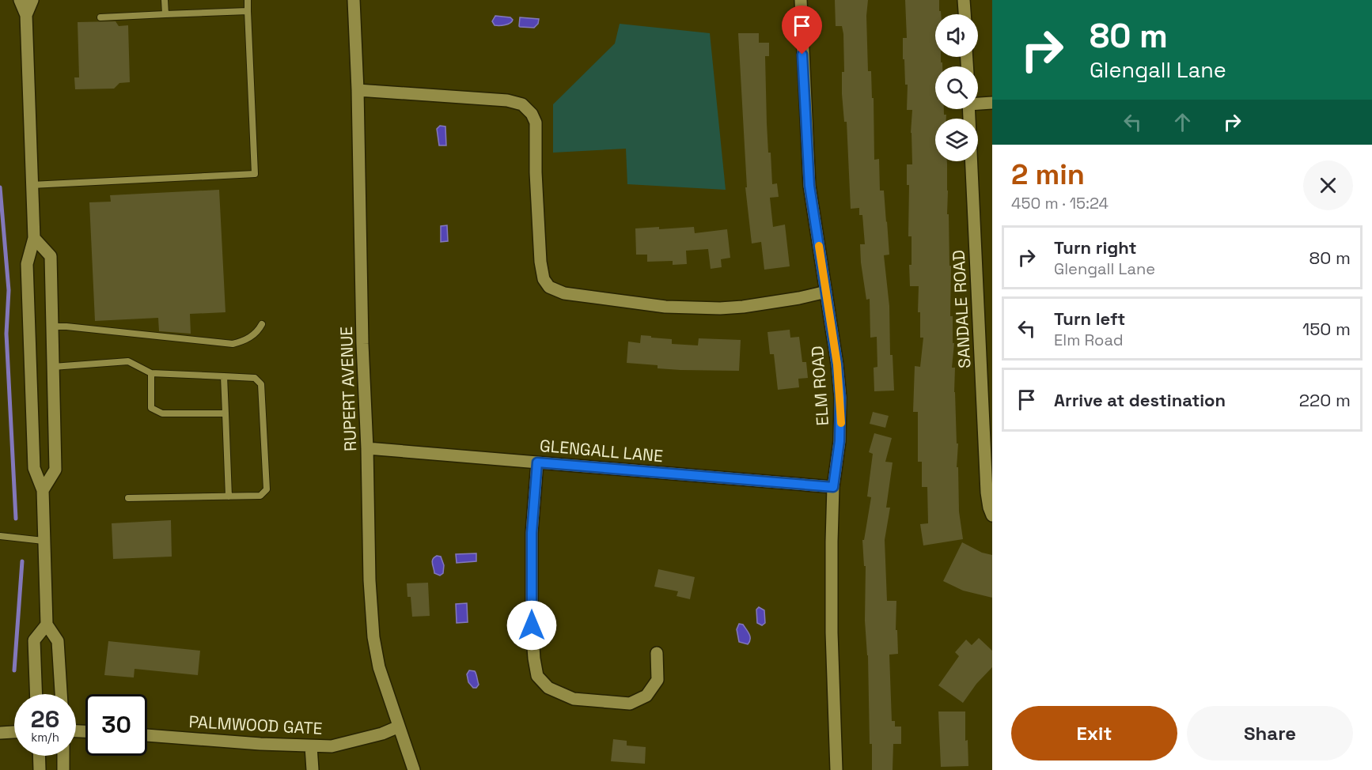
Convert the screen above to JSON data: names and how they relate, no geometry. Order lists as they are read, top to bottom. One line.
{"streets":{"street":["SANDALE ROAD","ELM ROAD","RUPERT AVENUE","GLENGALL LANE","PALMWOOD GATE"]},"crossings":[["ELM ROAD","GLENGALL LANE"],["RUPERT AVENUE","GLENGALL LANE"],["RUPERT AVENUE","PALMWOOD GATE"]],"page":{"turn":["80 m","Glengall Lane"],"heading":["2 min","450 m · 15:24"],"list":[{"name":"Turn right","note":"Glengall Lane","value":"80 m"},{"name":"Turn left","note":"Elm Road","value":"150 m"},{"name":"Arrive at destination","value":"220 m"}],"speed":"26 km/h","limit":"30","buttons":["Exit","Share"]}}
